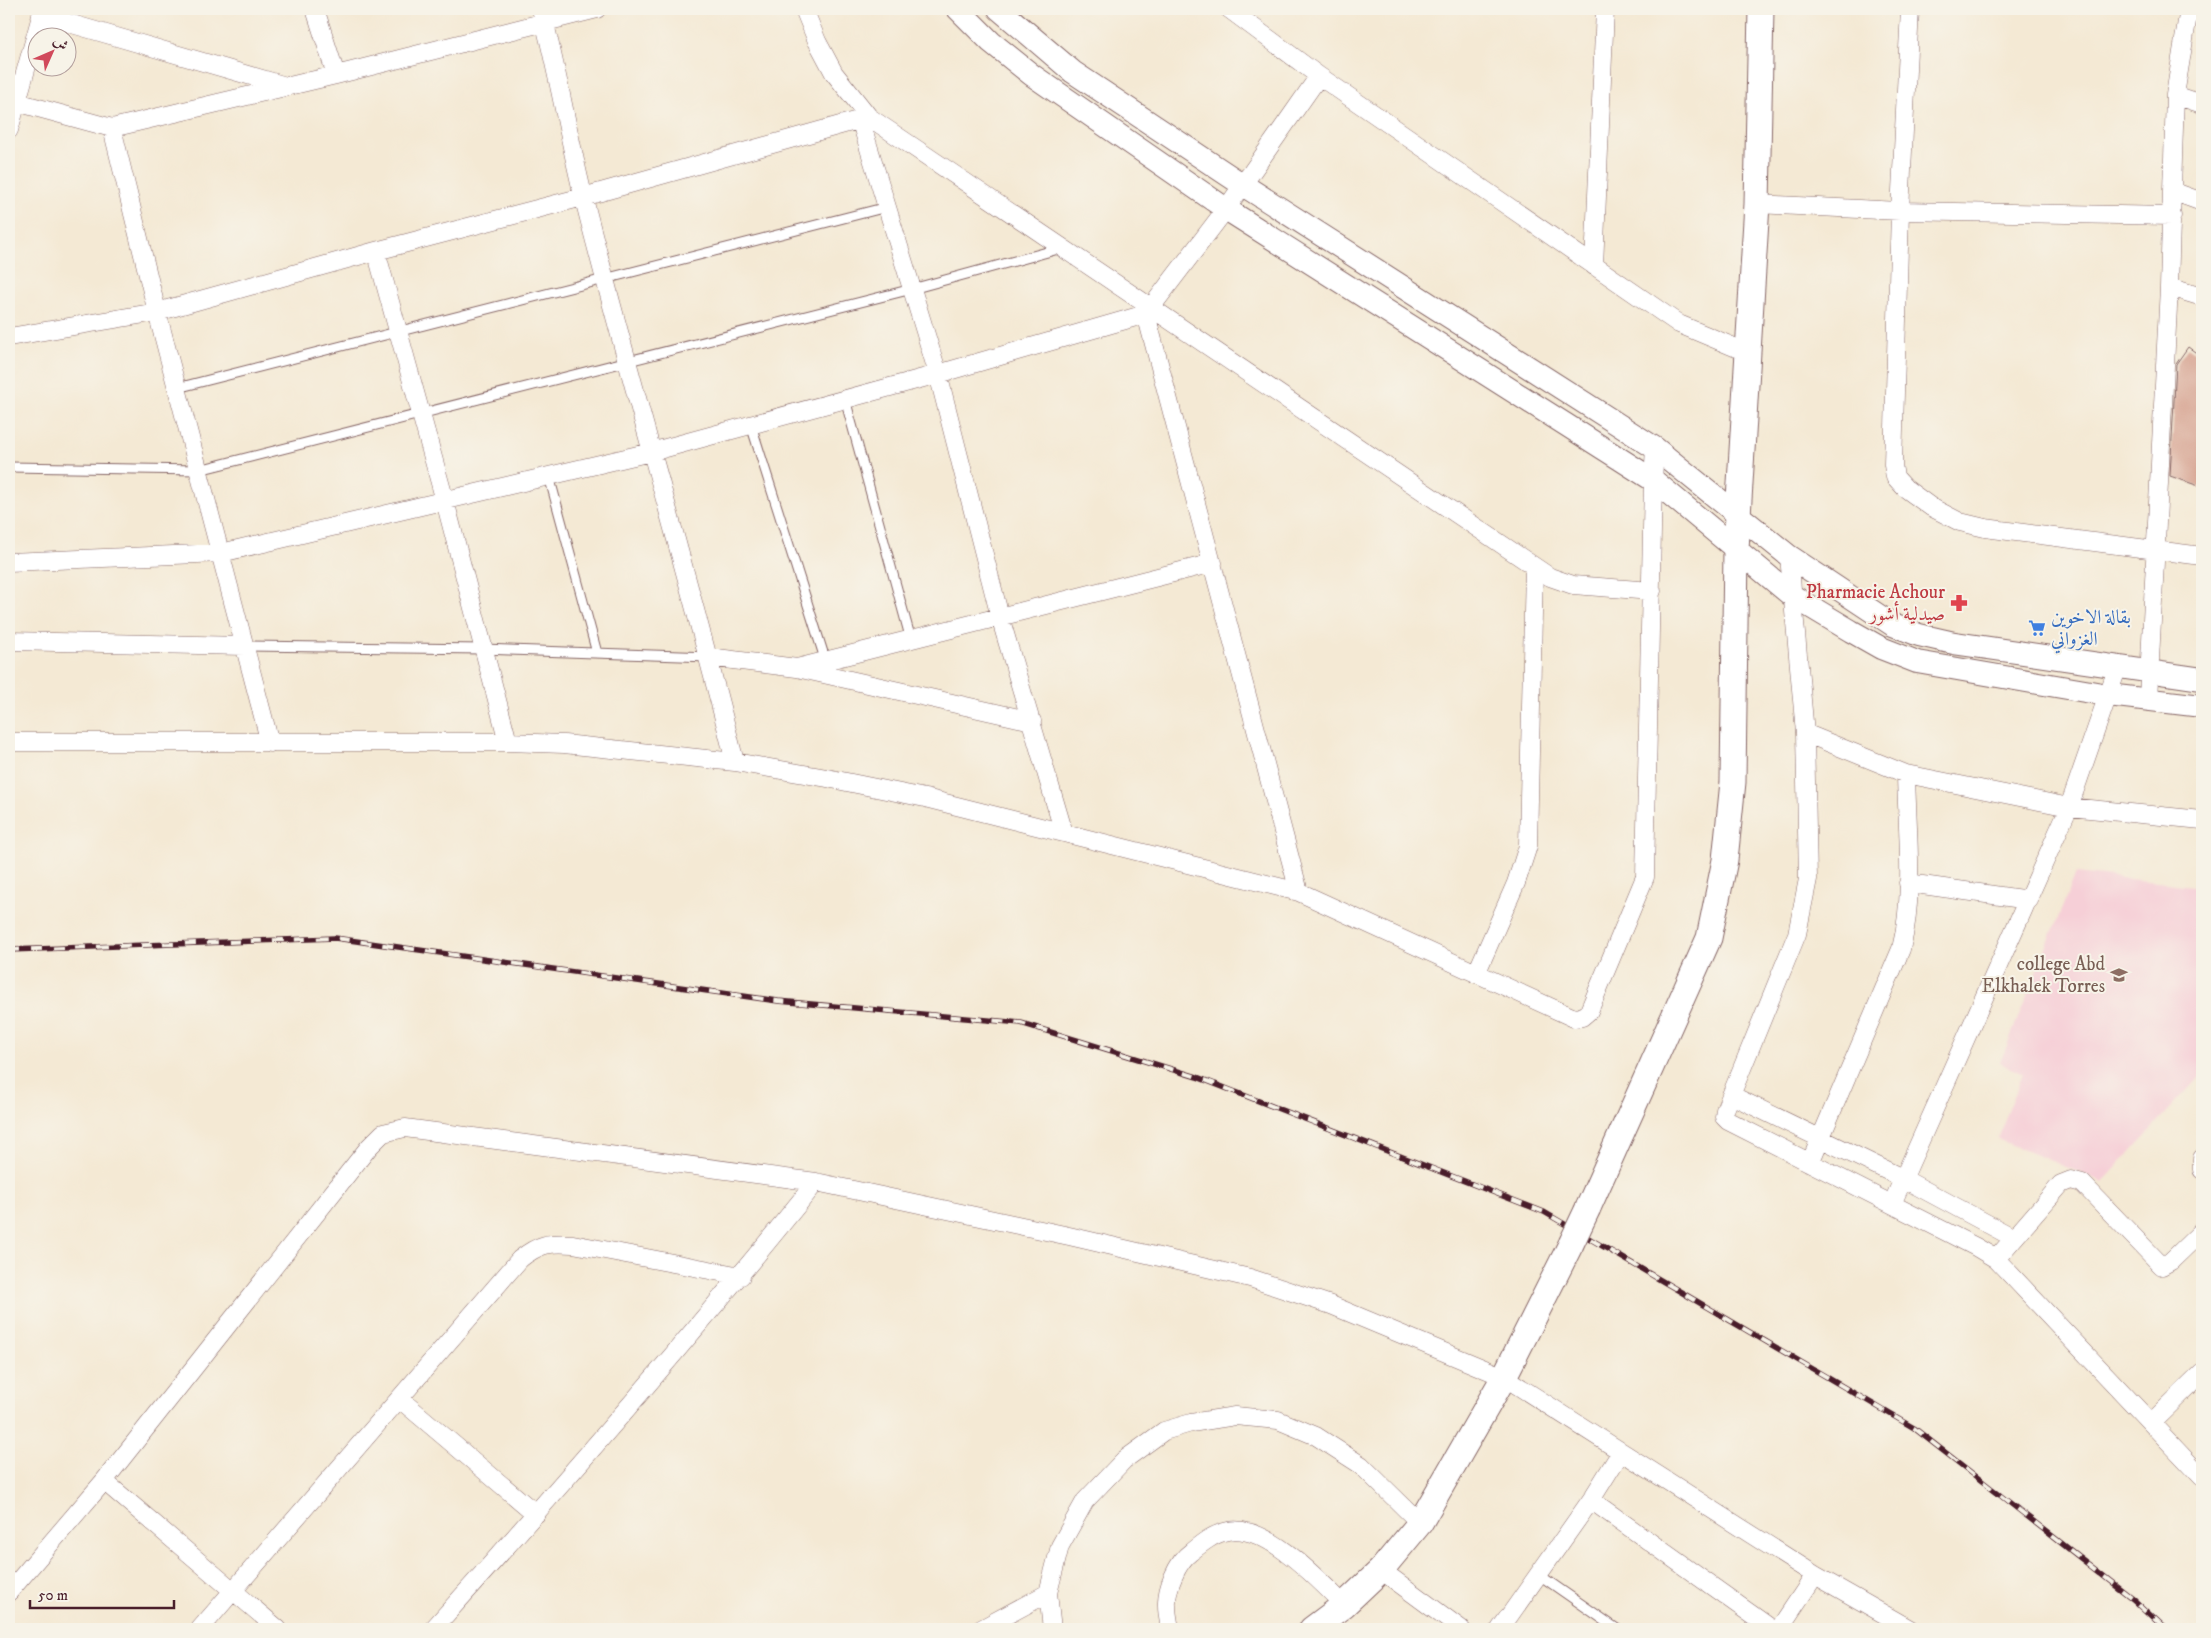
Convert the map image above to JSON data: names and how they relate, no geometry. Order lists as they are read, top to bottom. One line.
{"places":{"pharmacy":["Pharmacie Achour صيدلية أشور"],"supermarket":["بقالة الاخوين الغزواني"],"school or university":["college Abd Elkhalek Torres"]},"scale_bar":"50 m","north":"top right"}
